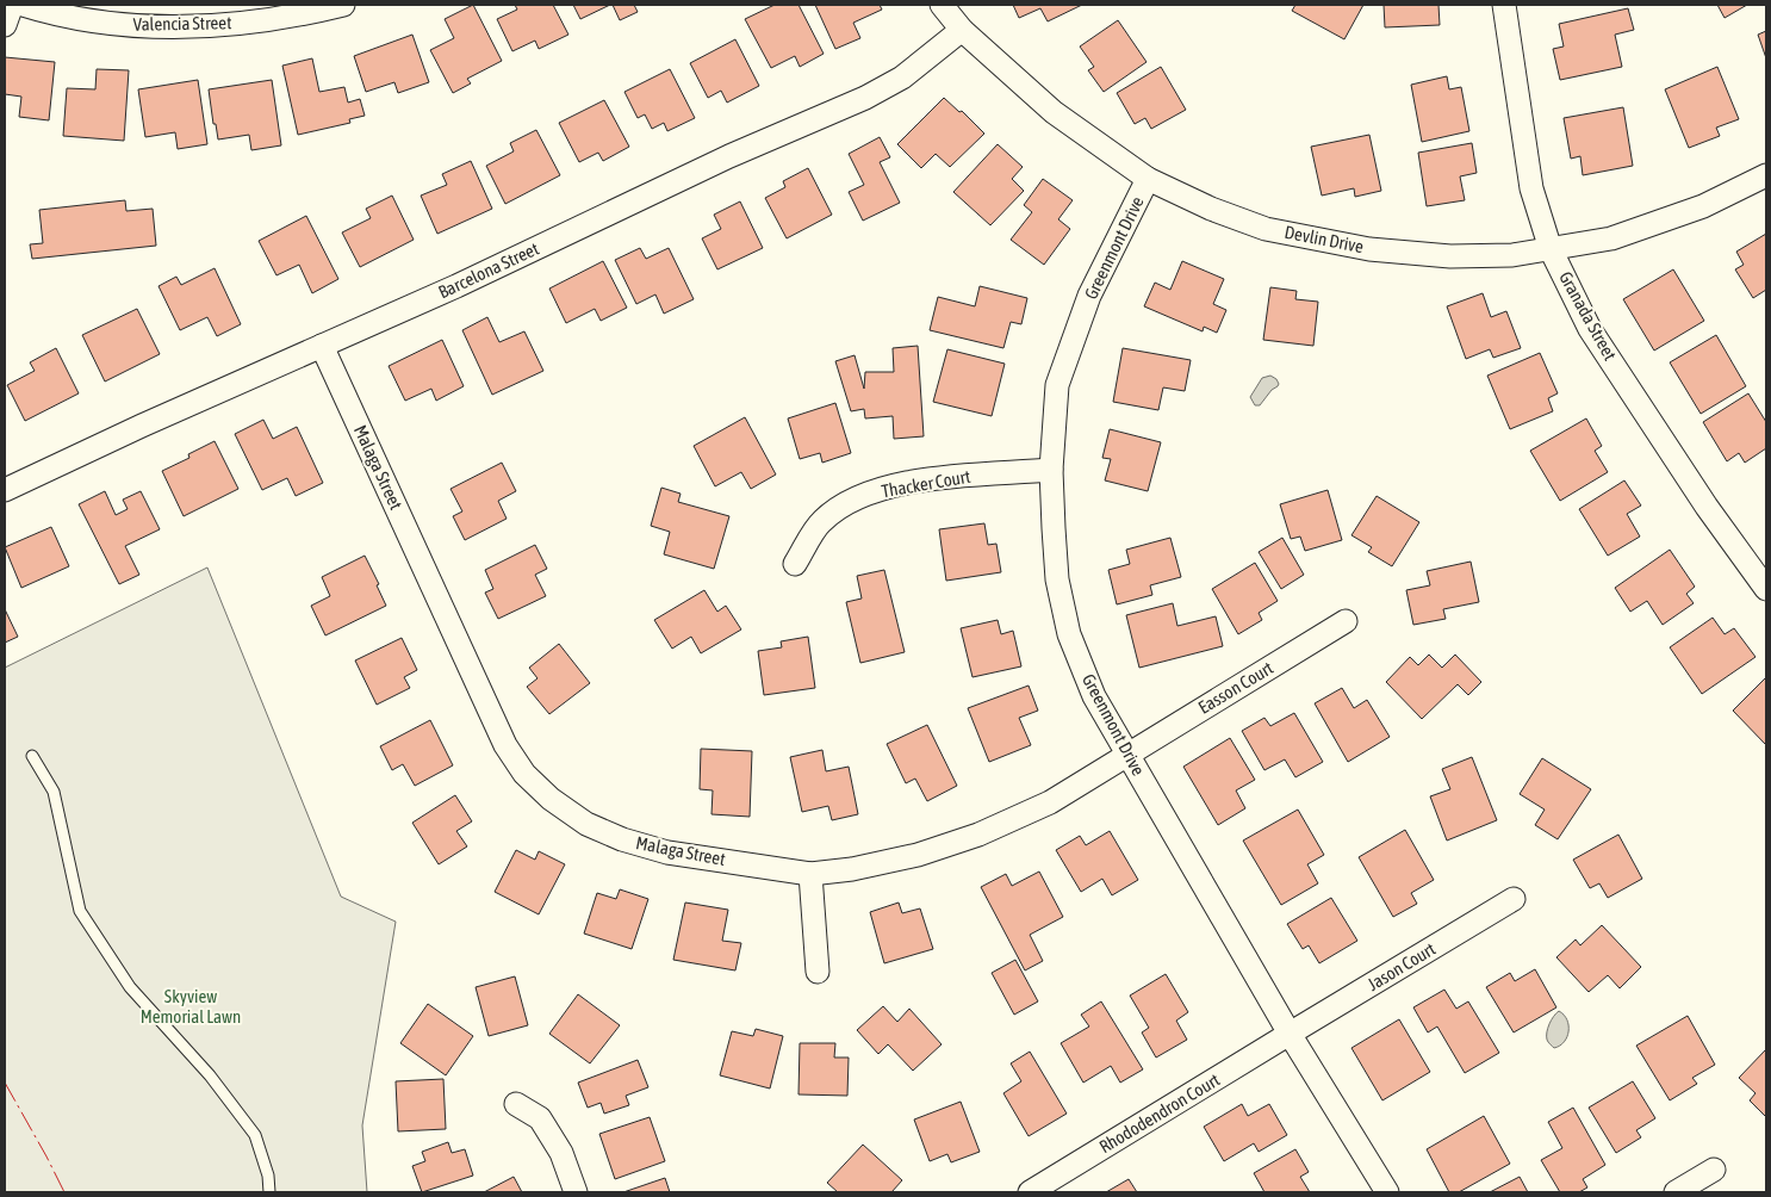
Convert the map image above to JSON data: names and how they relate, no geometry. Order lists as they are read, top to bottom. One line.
{"streets":{"street":["Valencia Street","Devlin Drive","Greenmont Drive","Barcelona Street","Granada Street","Malaga Street","Thacker Court","Easson Court","Jason Court","Rhododendron Court"]},"crossings":[["Devlin Drive","Greenmont Drive"],["Devlin Drive","Barcelona Street"],["Devlin Drive","Granada Street"],["Greenmont Drive","Malaga Street"],["Greenmont Drive","Thacker Court"],["Greenmont Drive","Easson Court"],["Greenmont Drive","Jason Court"],["Greenmont Drive","Rhododendron Court"],["Barcelona Street","Malaga Street"],["Malaga Street","Easson Court"],["Jason Court","Rhododendron Court"]],"parks":["Skyview Memorial Lawn"]}
